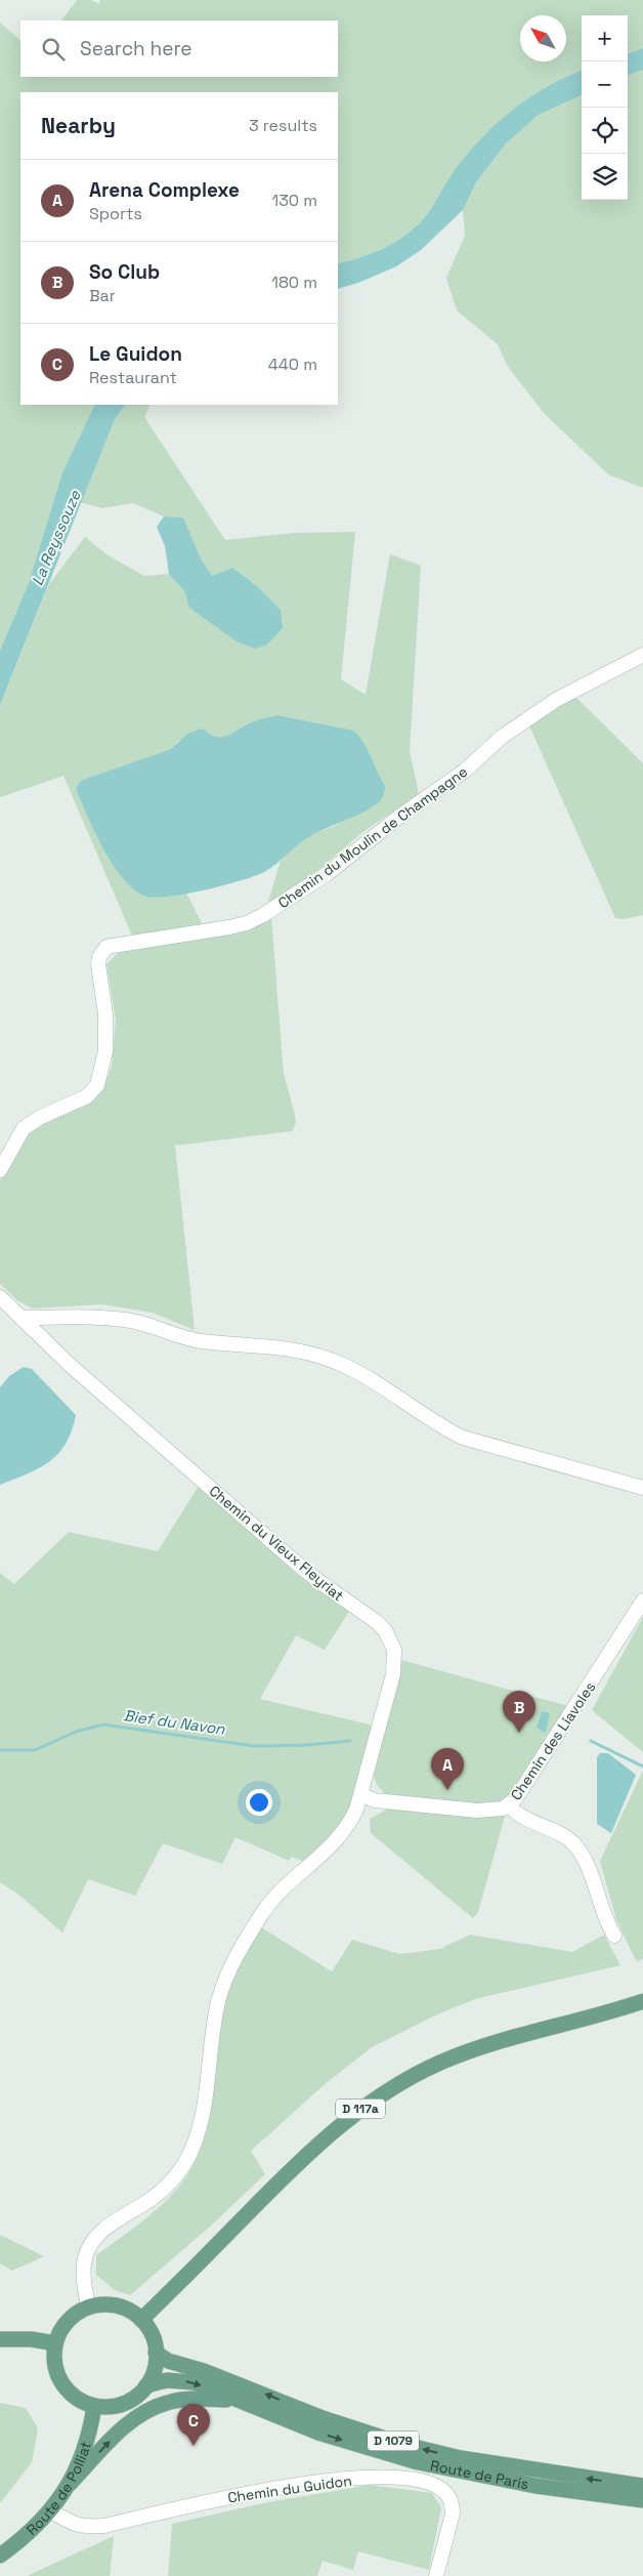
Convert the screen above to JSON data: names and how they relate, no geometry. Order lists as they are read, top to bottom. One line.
{"streets":{"main road":["D 117a","D 1079","Route de Paris","Route de Polliat"],"street":["Chemin du Moulin de Champagne","Chemin du Vieux Fleyriat","Chemin des Liavoles","Chemin du Guidon"]},"crossings":[["Chemin du Vieux Fleyriat","Chemin des Liavoles"],["Chemin du Vieux Fleyriat","D 117a"],["Chemin du Vieux Fleyriat","Route de Paris"],["Chemin du Vieux Fleyriat","Route de Polliat"],["D 117a","Route de Paris"],["D 117a","Route de Polliat"],["Route de Paris","Route de Polliat"],["Route de Polliat","Chemin du Guidon"]],"water":["La Reyssouze","Bief du Navon"],"north":"top left","page":{"map_buttons":["+","−"],"search":"Search here","heading":["Nearby","3 results"],"list":[{"mark":"A","name":"Arena Complexe","note":"Sports","value":"130 m"},{"mark":"B","name":"So Club","note":"Bar","value":"180 m"},{"mark":"C","name":"Le Guidon","note":"Restaurant","value":"440 m"}],"pins":["B","A","C"]}}
